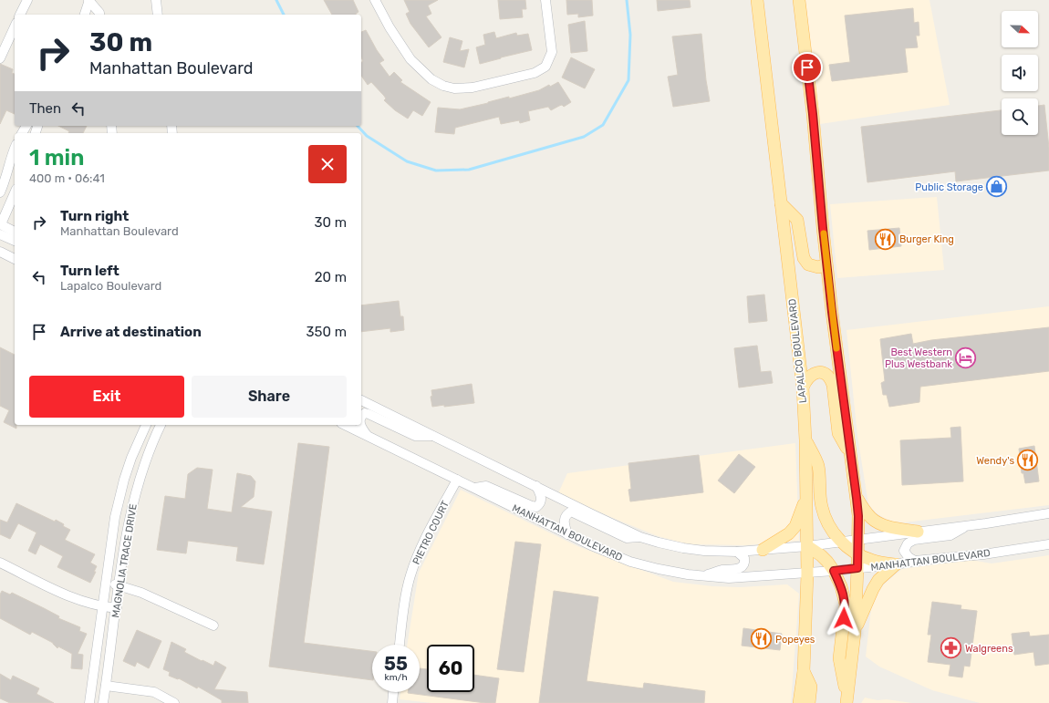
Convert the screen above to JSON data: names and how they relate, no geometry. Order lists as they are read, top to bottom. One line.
{"streets":{"main road":["LAPALCO BOULEVARD"],"street":["PIETRO COURT","MANHATTAN BOULEVARD","MAGNOLIA TRACE DRIVE"]},"crossings":[["LAPALCO BOULEVARD","MANHATTAN BOULEVARD"],["PIETRO COURT","MANHATTAN BOULEVARD"]],"places":{"shop":["Public Storage"],"restaurant":["Burger King","Wendy's","Popeyes"],"hotel":["Best Western Plus Westbank"],"pharmacy":["Walgreens"]},"north":"right","page":{"turn":["30 m","Manhattan Boulevard"],"then":"Then","heading":["1 min","400 m · 06:41"],"list":[{"name":"Turn right","note":"Manhattan Boulevard","value":"30 m"},{"name":"Turn left","note":"Lapalco Boulevard","value":"20 m"},{"name":"Arrive at destination","value":"350 m"}],"buttons":["Exit","Share"],"speed":"55 km/h","limit":"60"}}
